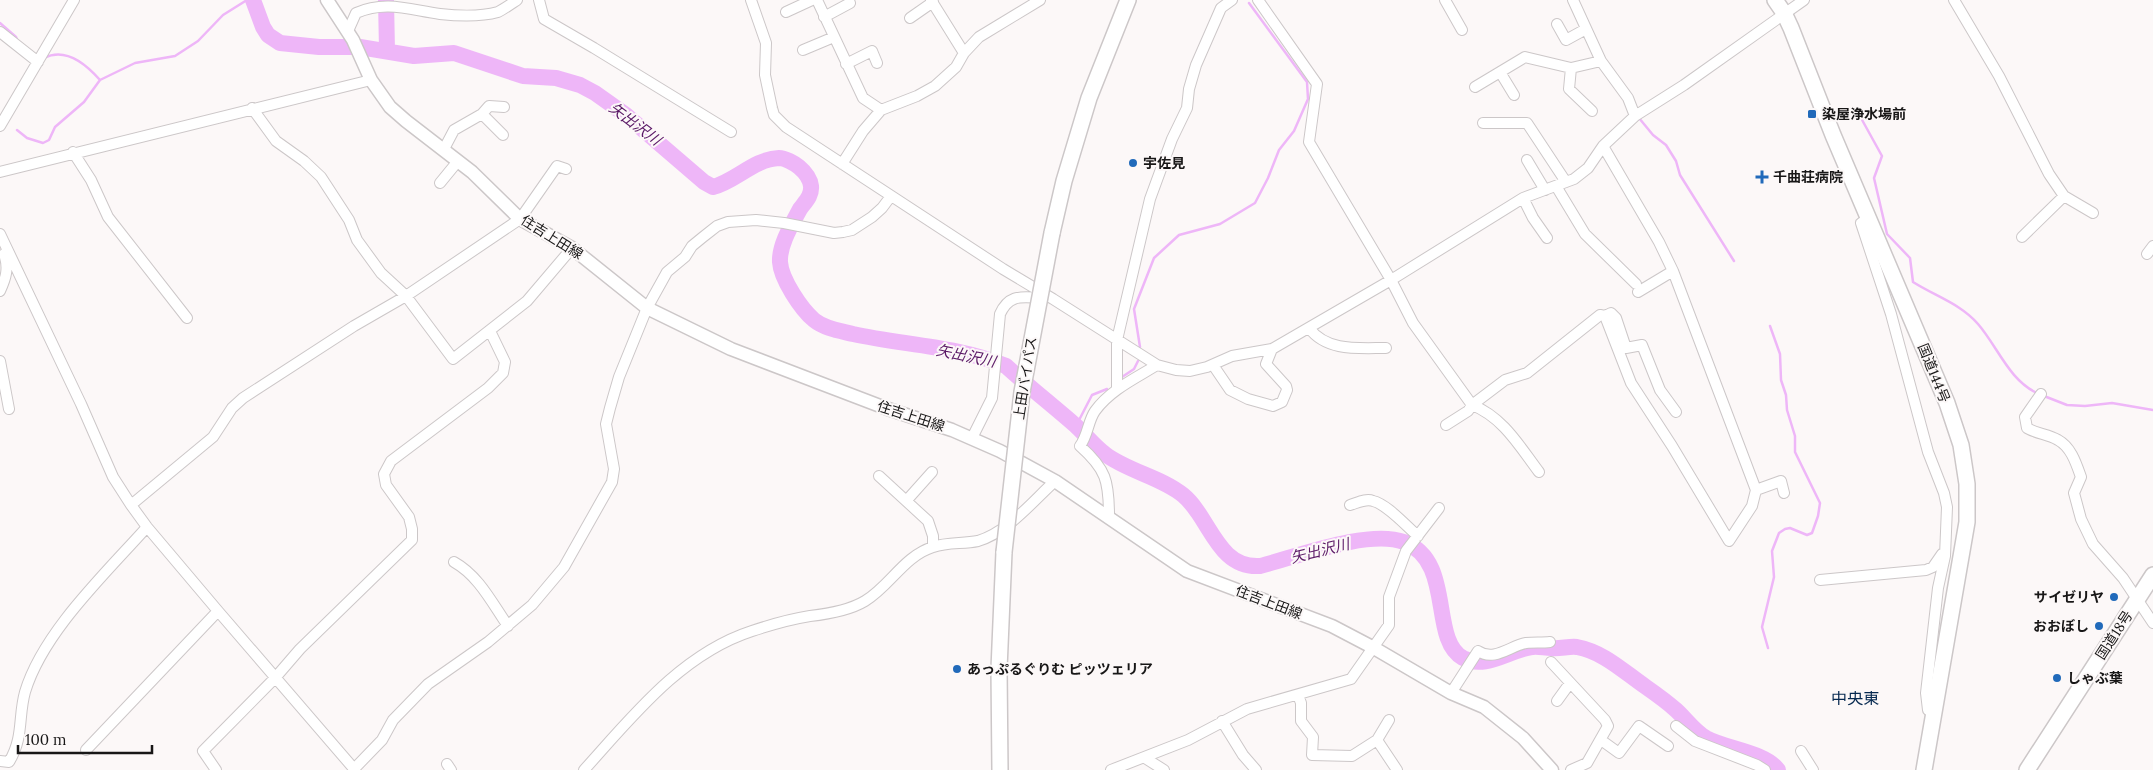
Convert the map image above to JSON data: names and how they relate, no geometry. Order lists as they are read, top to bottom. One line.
{"streets":{"highway":["国道144号","上田バイパス","国道18号"],"main road":["住吉上田線"]},"districts":["中央東"],"water":["矢出沢川"],"places":{"transit":["染屋浄水場前"],"other":["宇佐見","サイゼリヤ","おおぼし","あっぷるぐりむ ピッツェリア","しゃぶ葉"],"health":["千曲荘病院"]},"scale_bar":"100 m"}
